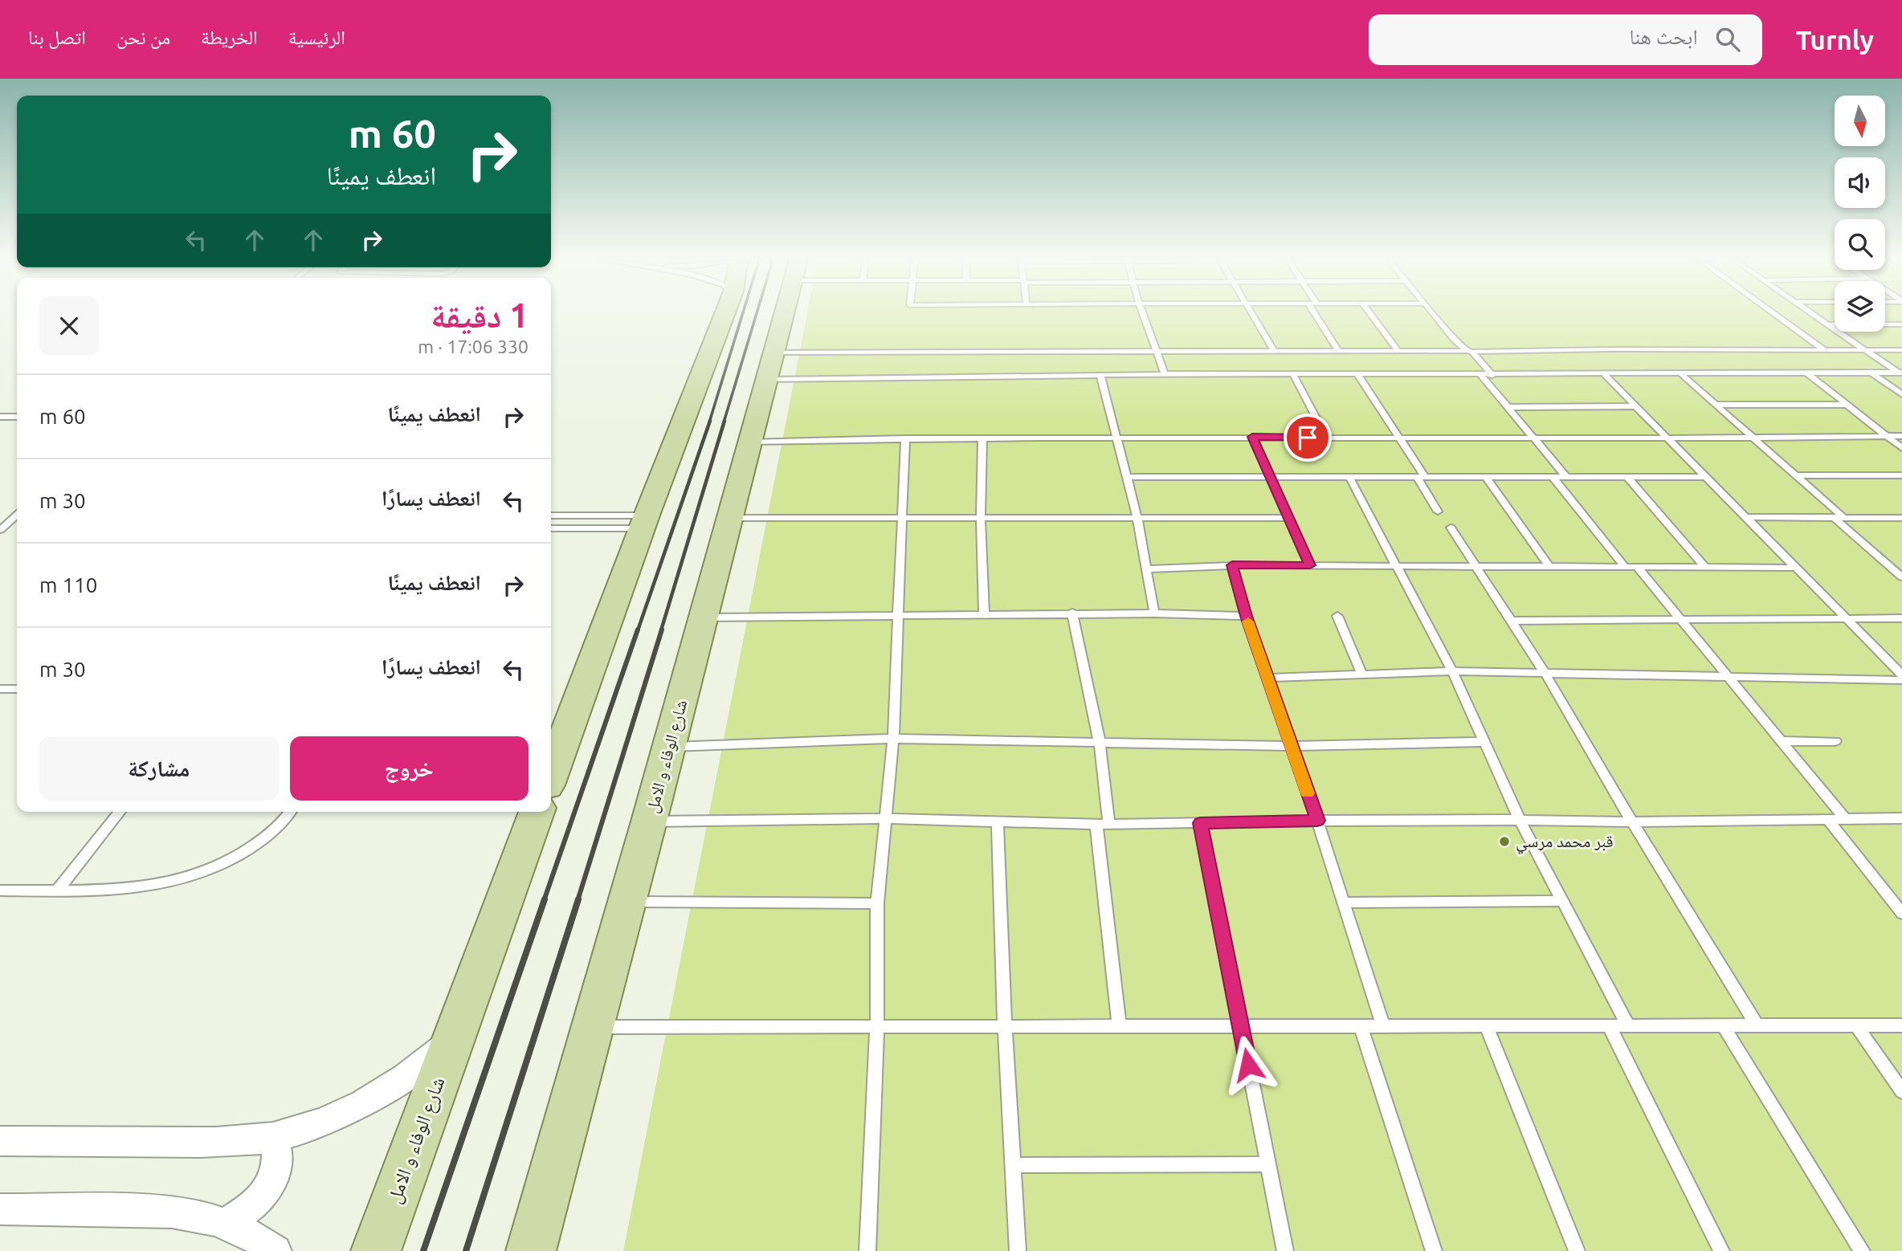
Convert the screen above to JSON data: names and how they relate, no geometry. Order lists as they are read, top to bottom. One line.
{"streets":{"main road":["شارع الوفاء و الامل"]},"places":["قبر محمد مرسي"],"north":"bottom","page":{"header":"Turnly","search":"ابحث هنا","nav":["الرئيسية","الخريطة","من نحن","اتصل بنا"],"turn":["60 m","انعطف يمينًا"],"heading":["1 دقيقة","330 m · 17:06"],"list":[{"name":"انعطف يمينًا","value":"60 m"},{"name":"انعطف يسارًا","value":"30 m"},{"name":"انعطف يمينًا","value":"110 m"},{"name":"انعطف يسارًا","value":"30 m"}],"buttons":["خروج","مشاركة"]}}
